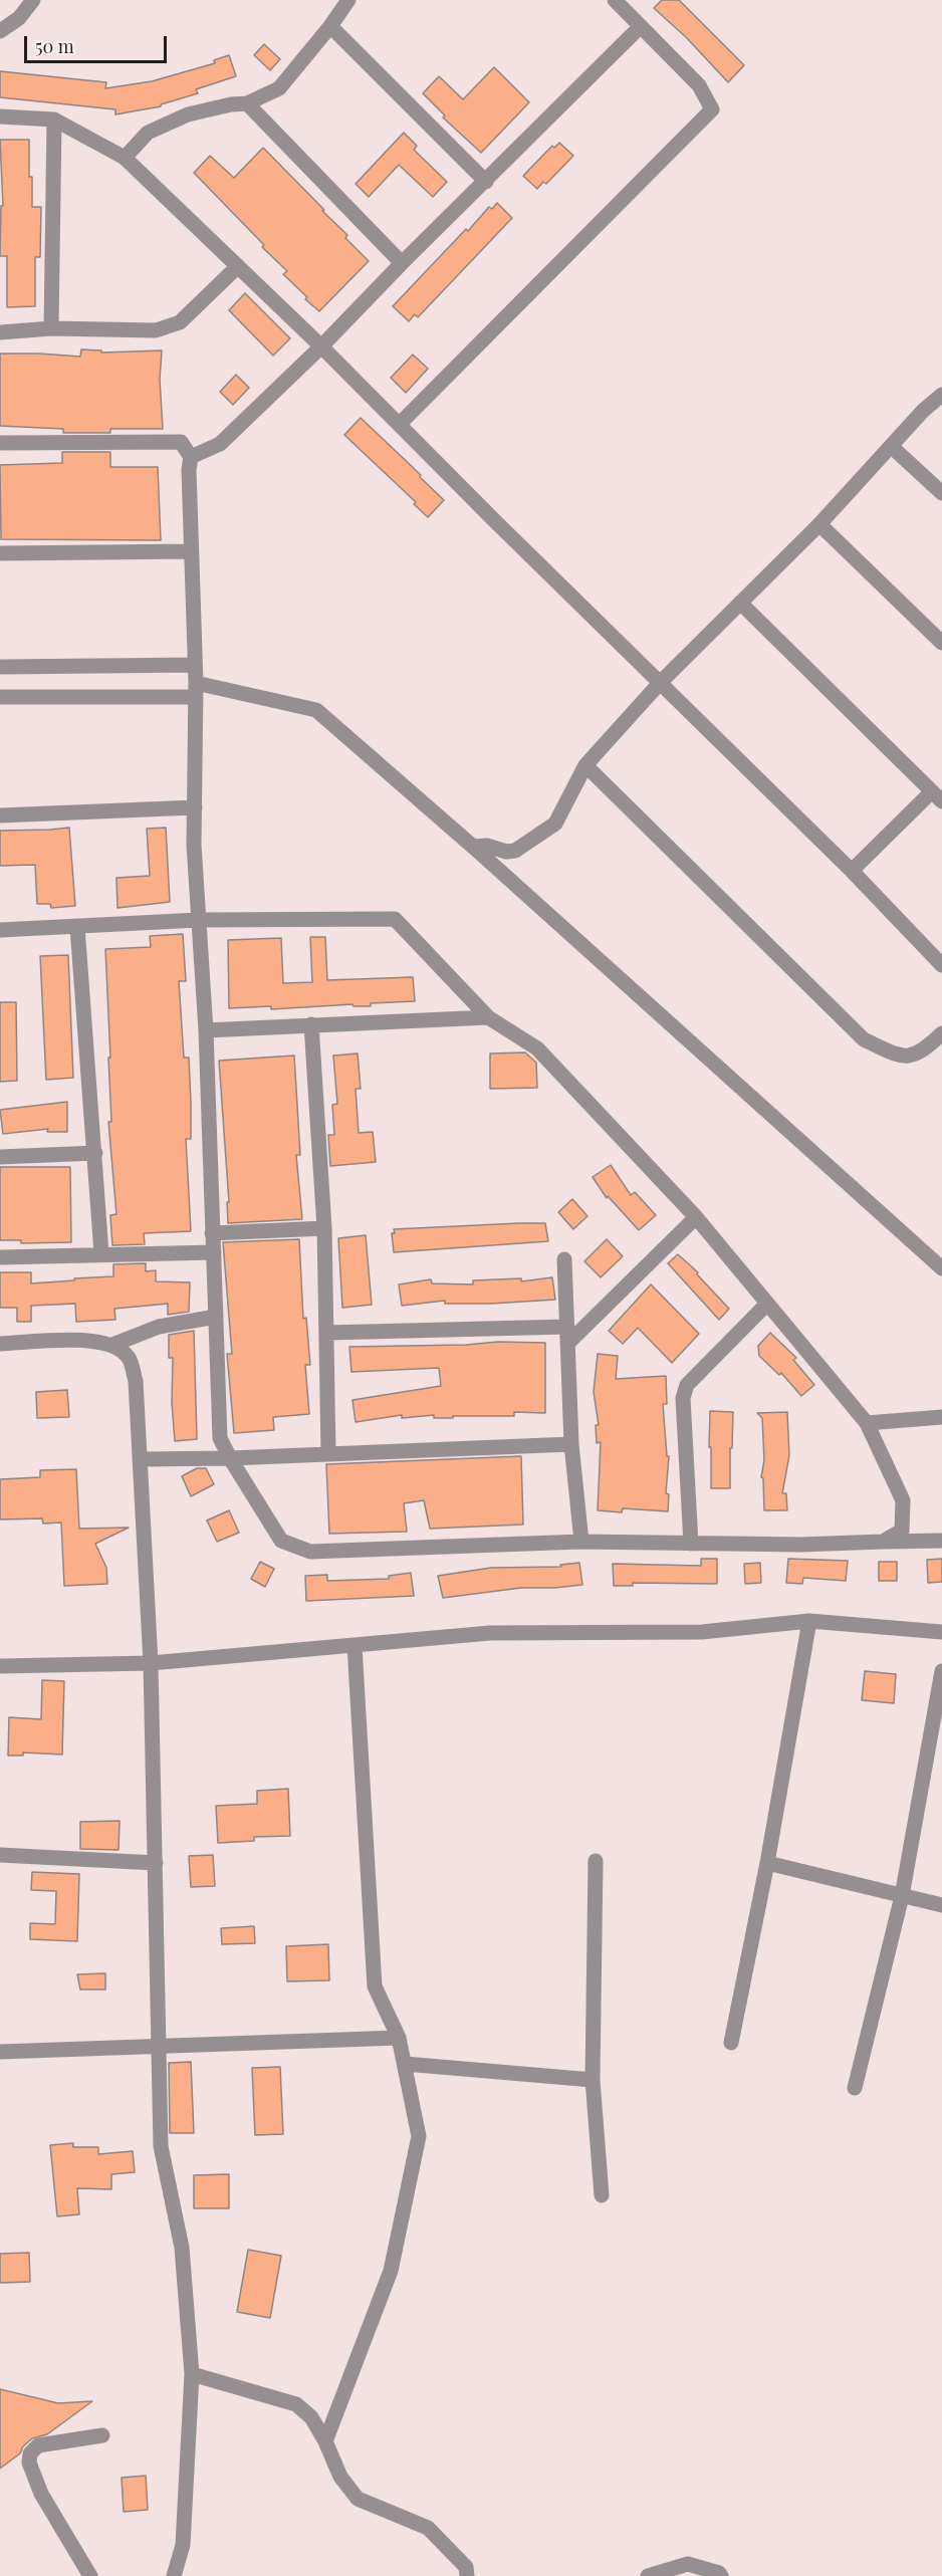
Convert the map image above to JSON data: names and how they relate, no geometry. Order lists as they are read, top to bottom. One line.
{"scale_bar":"50 m"}
